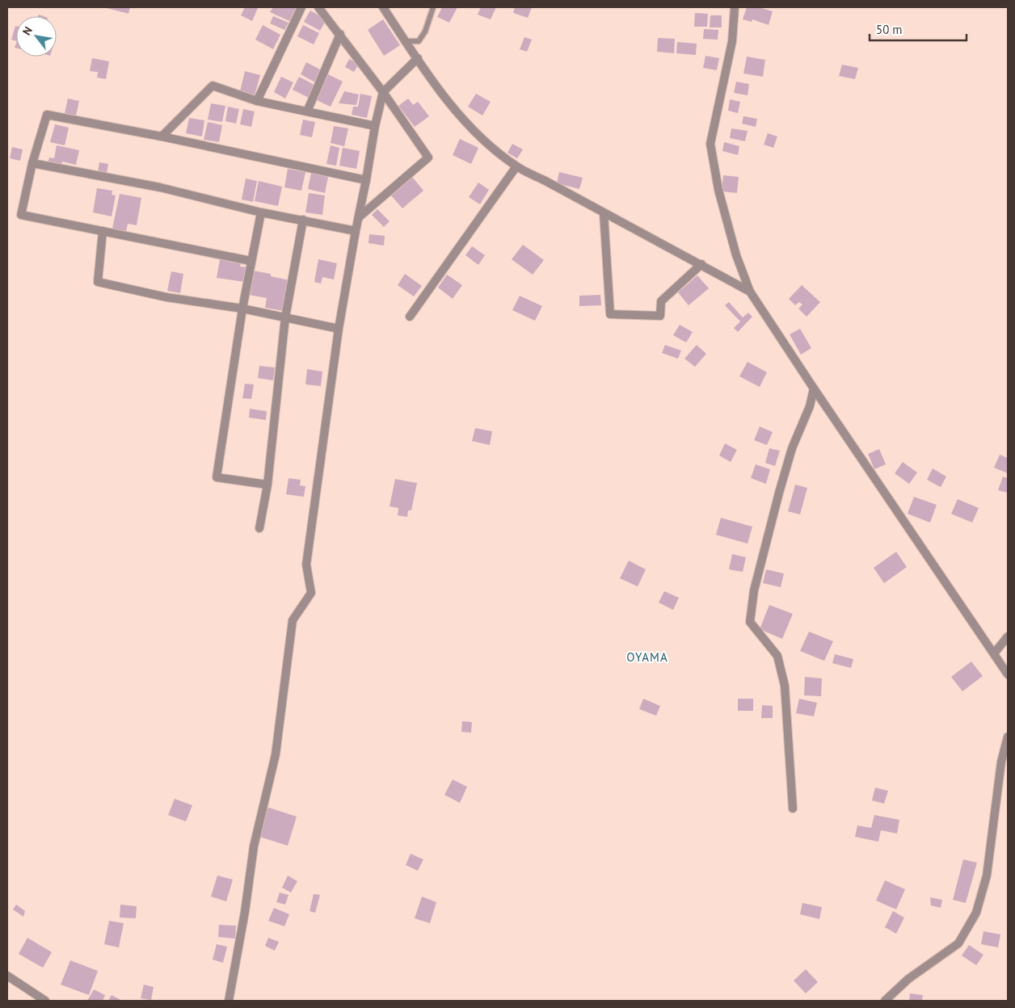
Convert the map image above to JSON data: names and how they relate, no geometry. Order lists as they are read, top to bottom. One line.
{"districts":["OYAMA"],"scale_bar":"50 m","north":"top left"}
